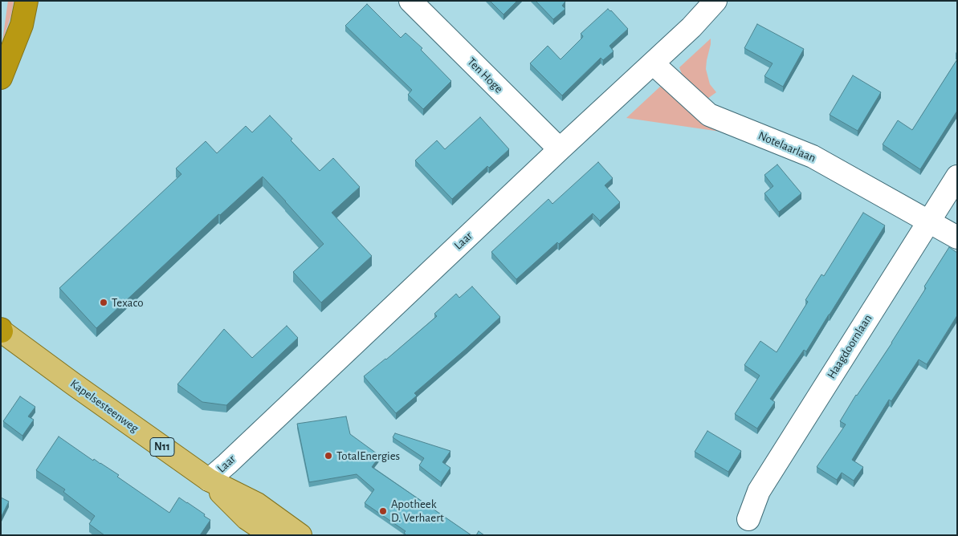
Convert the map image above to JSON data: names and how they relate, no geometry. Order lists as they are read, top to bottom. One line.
{"streets":{"main road":["Kapelsesteenweg","N11"],"street":["Ten Hoge","Notelaarlaan","Laar","Haagdoornlaan"]},"crossings":[["Ten Hoge","Laar"],["Notelaarlaan","Laar"],["Notelaarlaan","Haagdoornlaan"],["Laar","Kapelsesteenweg"]],"places":["Texaco","TotalEnergies","Apotheek D. Verhaert"]}
